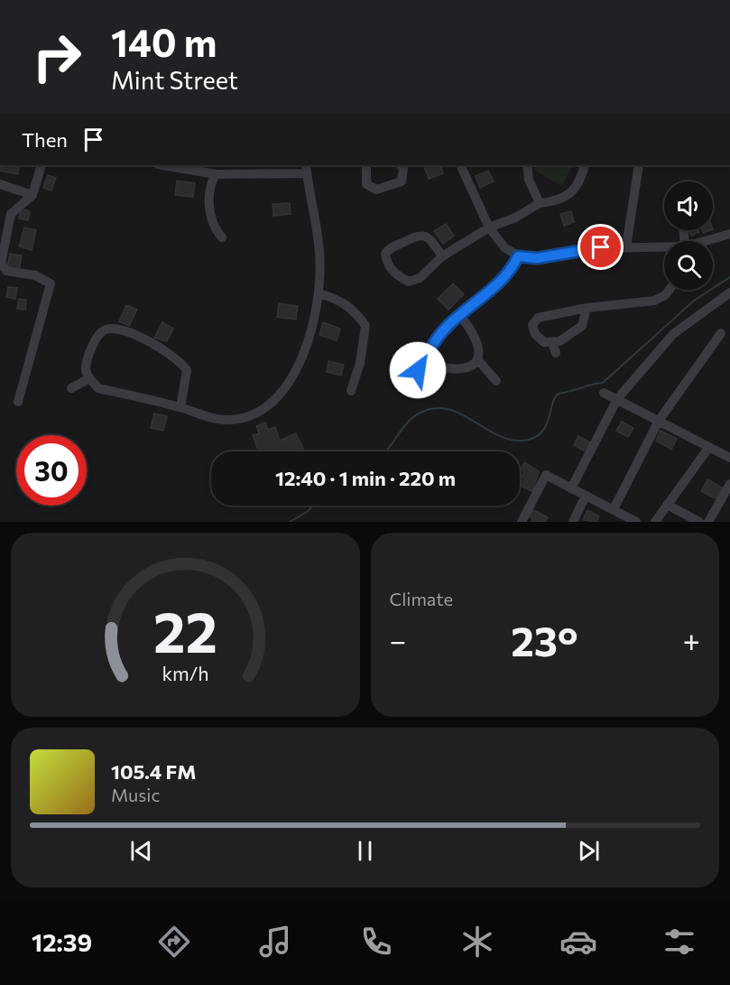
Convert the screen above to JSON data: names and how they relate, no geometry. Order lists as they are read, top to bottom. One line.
{"page":{"turn":["140 m","Mint Street"],"then":"Then","limit":"30","trip":"12:40 · 1 min · 220 m","tile":"Climate","heat":["−","23°","+"],"song":["105.4 FM","Music"],"tabs":"12:39","gauge":["22","km/h"]}}
